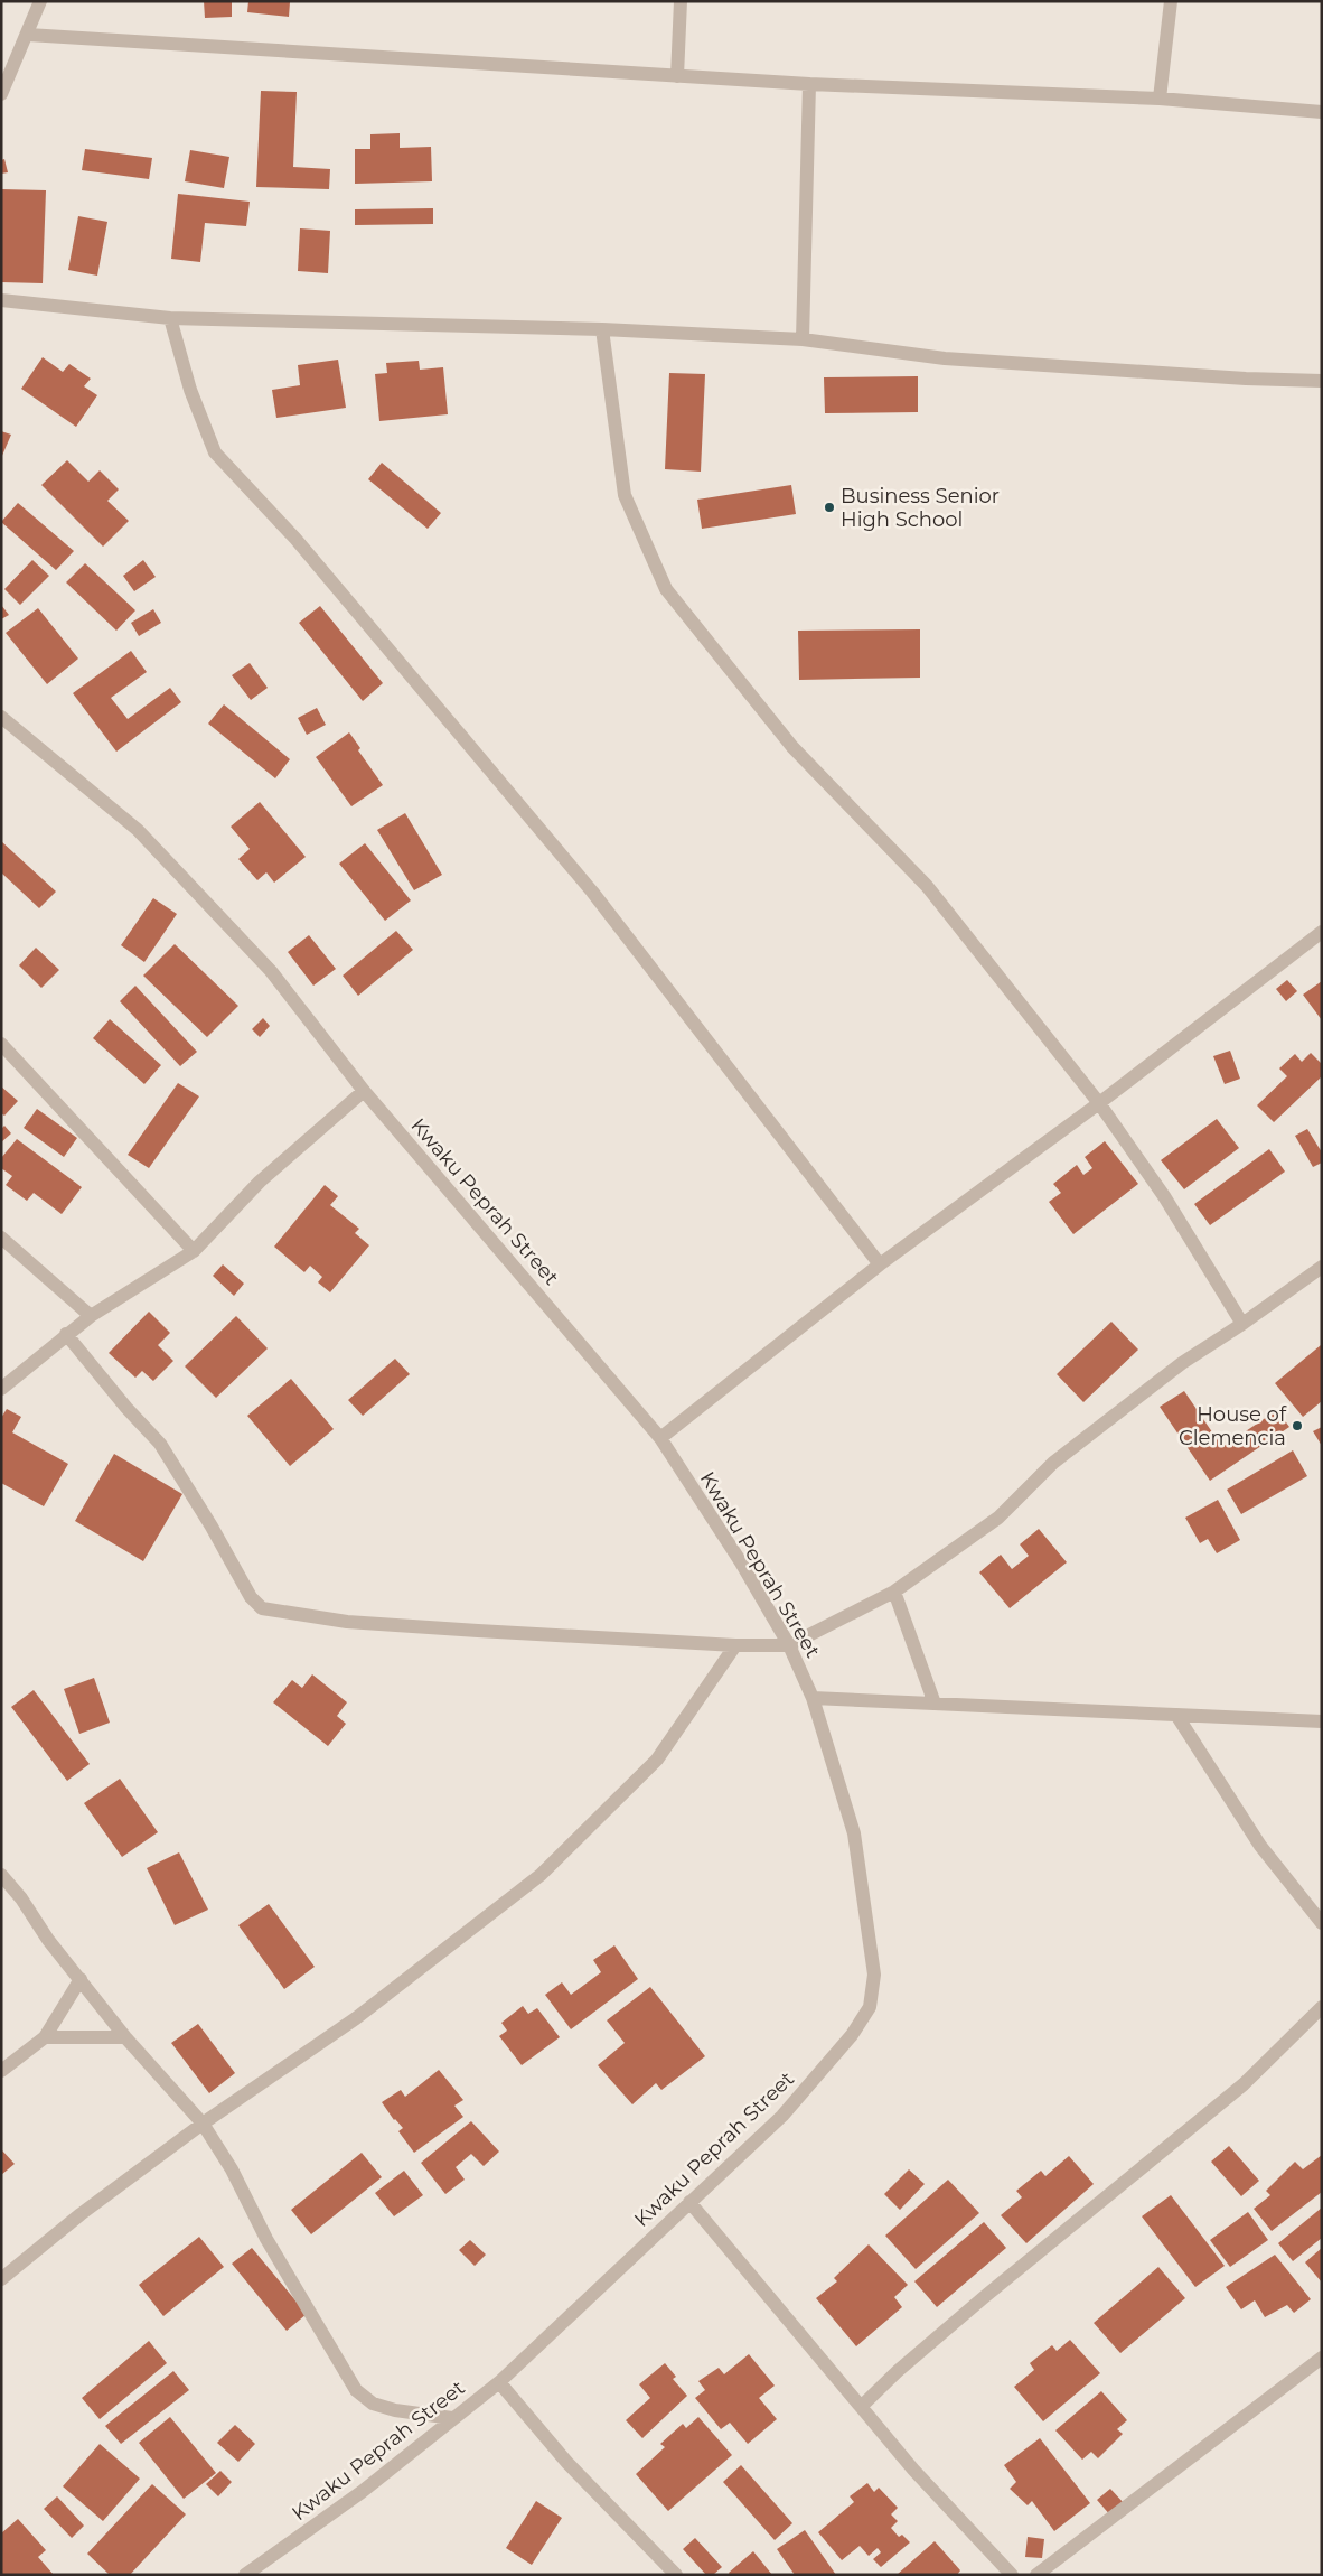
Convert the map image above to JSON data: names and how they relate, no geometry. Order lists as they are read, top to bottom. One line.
{"streets":{"street":["Kwaku Peprah Street"]},"places":["Business Senior High School","House of Clemencia"]}
